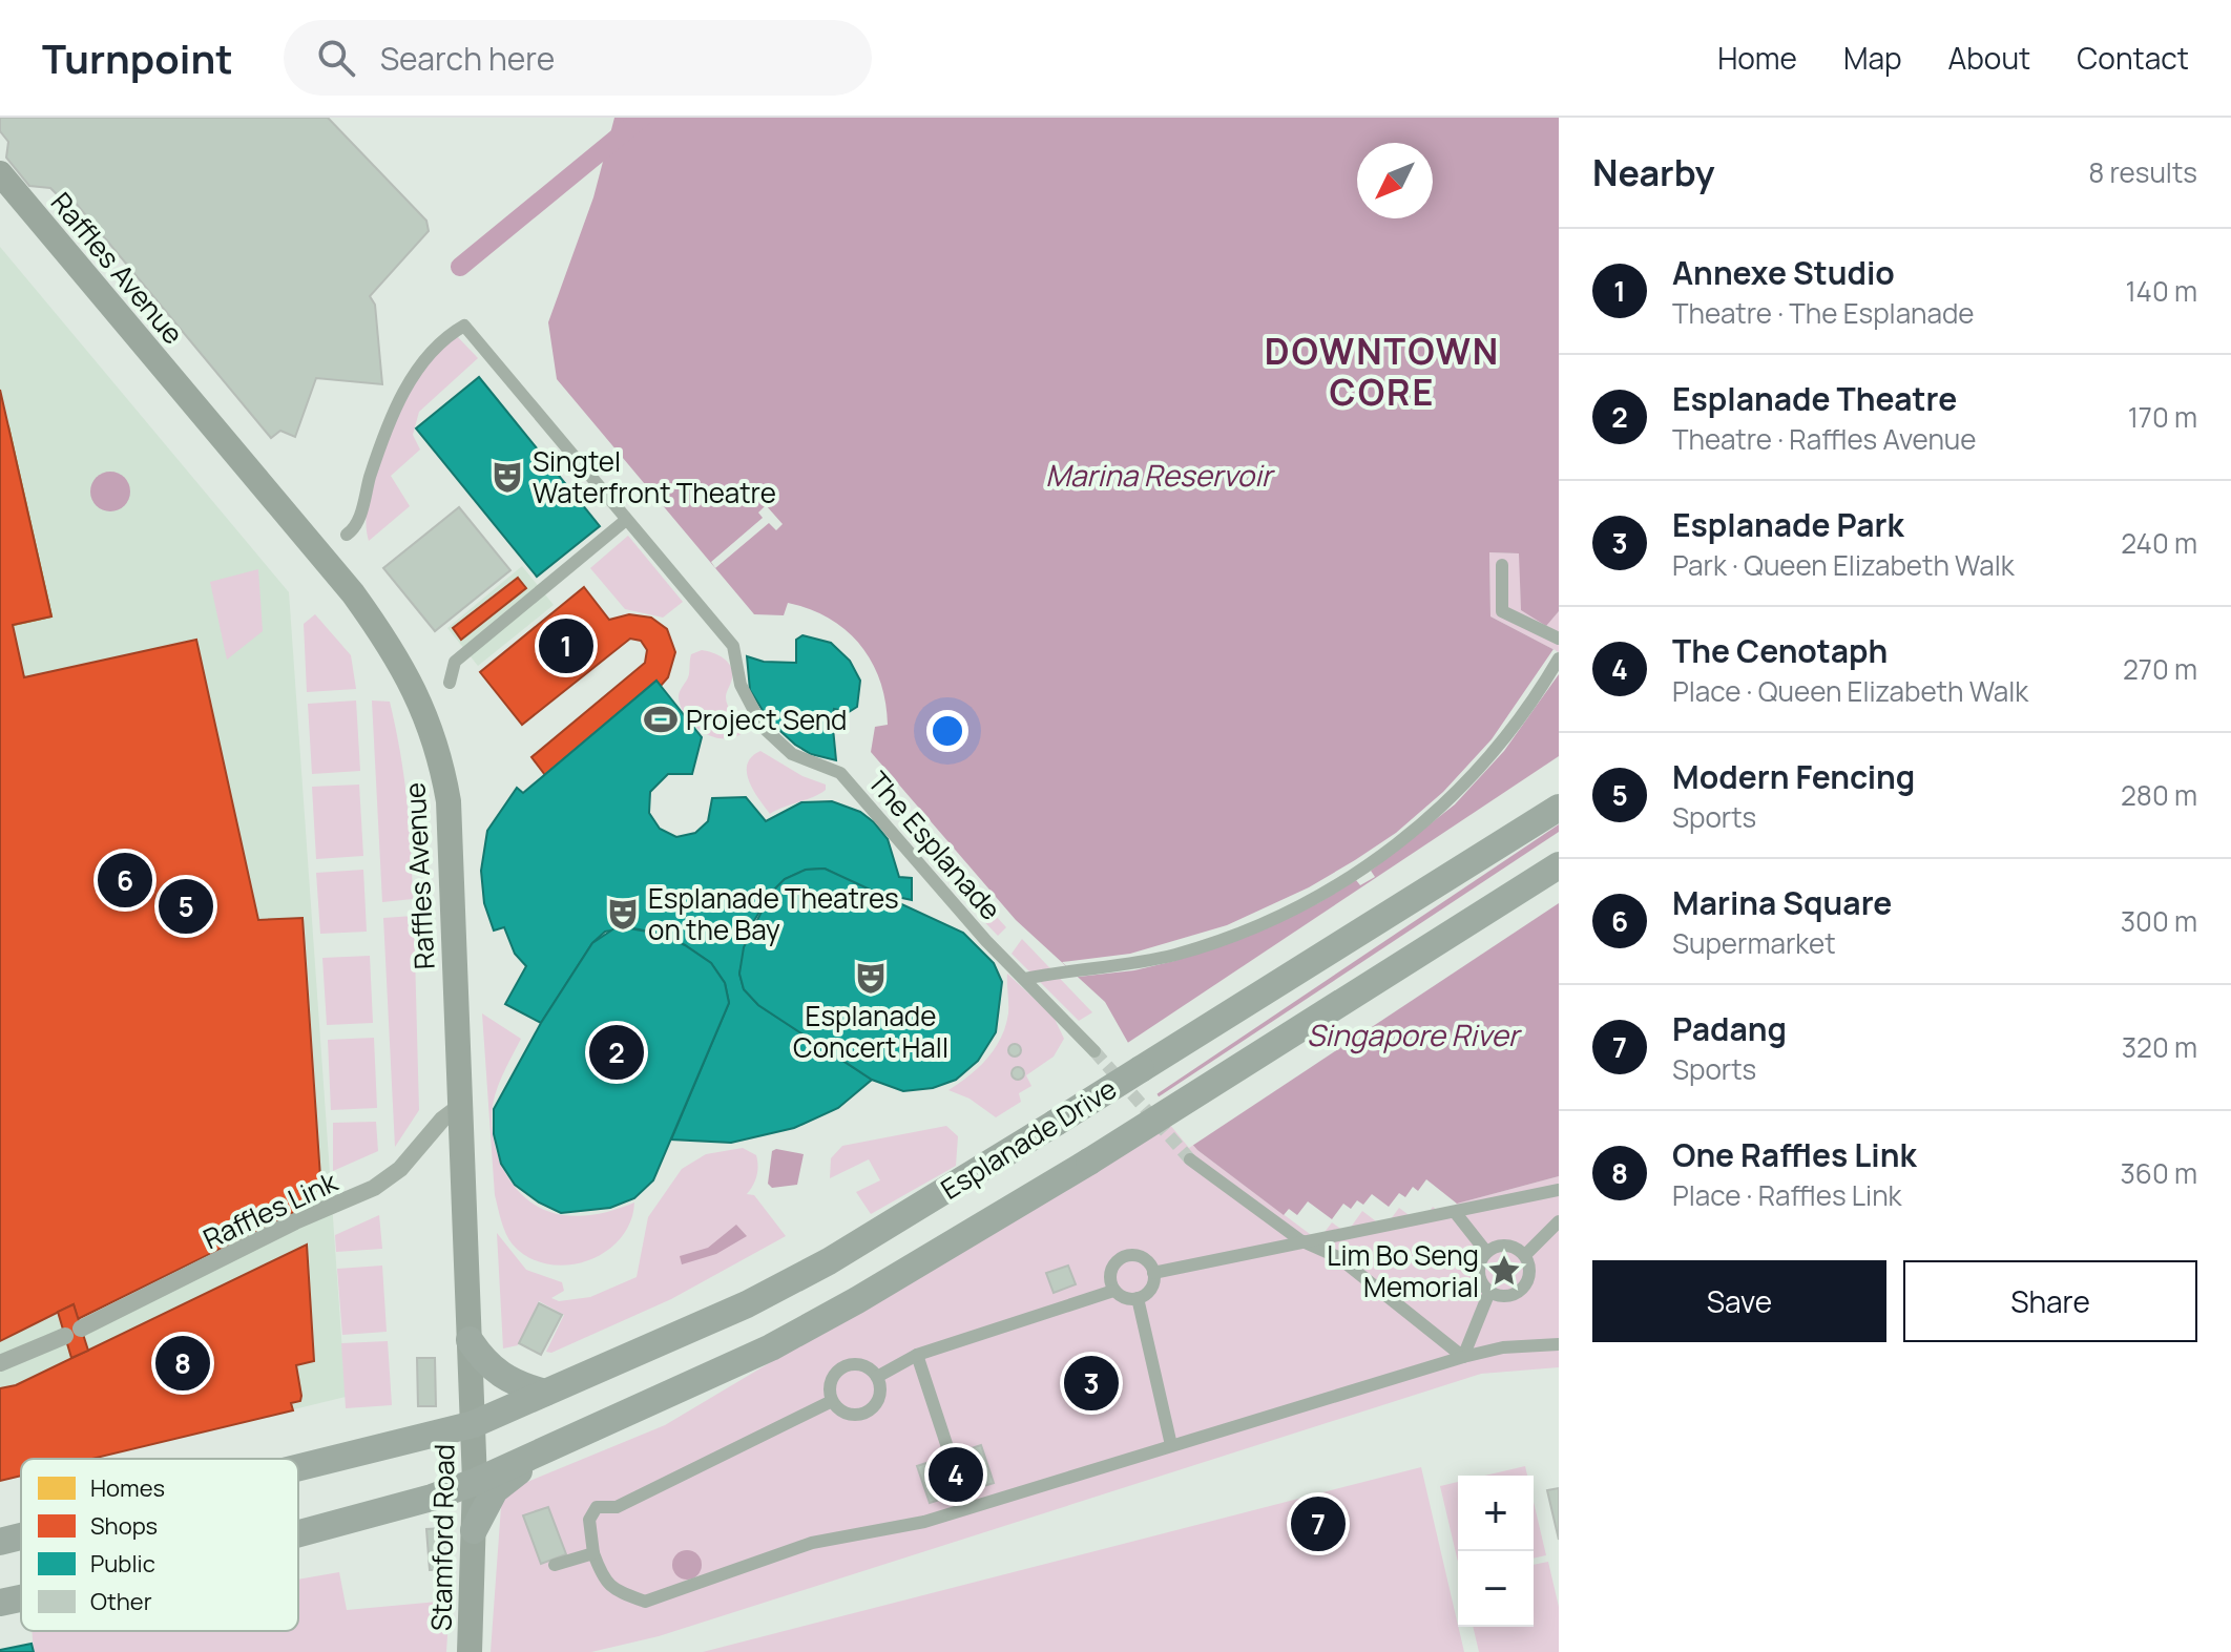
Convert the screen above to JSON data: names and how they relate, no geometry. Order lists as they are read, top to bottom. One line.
{"streets":{"highway":["Esplanade Drive"],"main road":["Raffles Avenue","Stamford Road"],"street":["The Esplanade","Raffles Link"]},"crossings":[["Raffles Avenue","Esplanade Drive"],["Raffles Avenue","Raffles Link"],["Raffles Avenue","Stamford Road"],["Esplanade Drive","Stamford Road"]],"districts":["DOWNTOWN CORE"],"water":["Marina Reservoir","Singapore River"],"places":{"theatre":["Singtel Waterfront Theatre","Esplanade Theatres on the Bay","Esplanade Concert Hall"],"sports":["Project Send"],"place":["Lim Bo Seng Memorial"]},"legend":["Homes","Shops","Public","Other"],"north":"bottom left","page":{"header":"Turnpoint","search":"Search here","nav":["Home","Map","About","Contact"],"heading":["Nearby","8 results"],"list":[{"mark":"1","name":"Annexe Studio","note":"Theatre · The Esplanade","value":"140 m"},{"mark":"2","name":"Esplanade Theatre","note":"Theatre · Raffles Avenue","value":"170 m"},{"mark":"3","name":"Esplanade Park","note":"Park · Queen Elizabeth Walk","value":"240 m"},{"mark":"4","name":"The Cenotaph","note":"Place · Queen Elizabeth Walk","value":"270 m"},{"mark":"5","name":"Modern Fencing","note":"Sports","value":"280 m"},{"mark":"6","name":"Marina Square","note":"Supermarket","value":"300 m"},{"mark":"7","name":"Padang","note":"Sports","value":"320 m"},{"mark":"8","name":"One Raffles Link","note":"Place · Raffles Link","value":"360 m"}],"pins":["1","6","5","2","8","3","4","7"],"buttons":["Save","Share"],"map_buttons":["+","−"]}}
